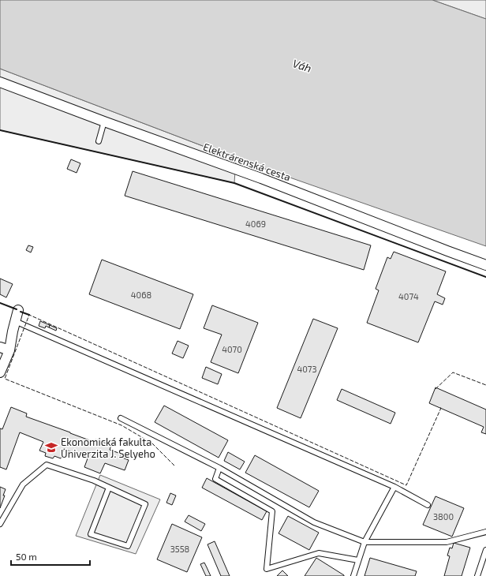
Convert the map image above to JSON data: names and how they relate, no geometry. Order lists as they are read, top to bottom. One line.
{"streets":{"street":["Elektrárenská cesta"]},"water":["Váh"],"places":{"school or university":["Ekonomická fakulta Univerzita J. Selyeho"]},"house_numbers":["4069","4068","4074","4070","4073","3800","3558"],"scale_bar":"50 m"}
